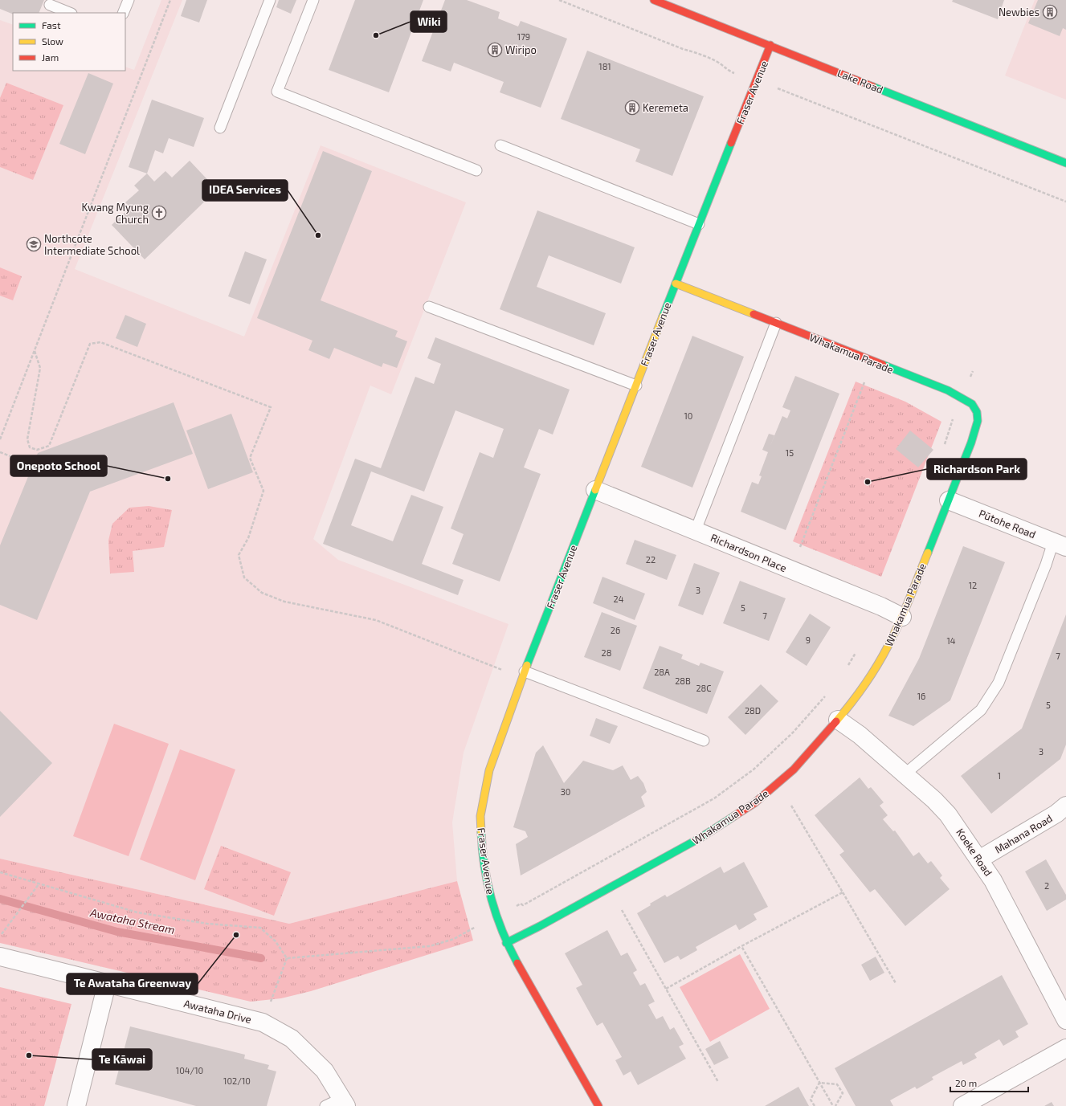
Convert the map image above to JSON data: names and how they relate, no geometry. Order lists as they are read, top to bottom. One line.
{"streets":{"street":["Lake Road","Fraser Avenue","Whakamua Parade","Pūtohe Road","Richardson Place","Mahana Road","Koeke Road","Awataha Drive"]},"crossings":[["Lake Road","Fraser Avenue"],["Fraser Avenue","Whakamua Parade"],["Fraser Avenue","Richardson Place"],["Whakamua Parade","Pūtohe Road"],["Whakamua Parade","Richardson Place"],["Whakamua Parade","Koeke Road"],["Mahana Road","Koeke Road"]],"water":["Awataha Stream"],"places":{"building":["Newbies","Wiripo","Keremeta"],"other":["Wiki","IDEA Services","Onepoto School","Richardson Park","Te Awataha Greenway","Te Kāwai"],"church":["Kwang Myung Church"],"school or university":["Northcote Intermediate School"]},"house_numbers":["179","181","10","15","22","12","3","24","5","7","26","9","14","28","7","28A","28B","28C","16","5","28D","3","1","30","2","104/10","102/10"],"legend":["Fast","Slow","Jam"],"scale_bar":"20 m"}
